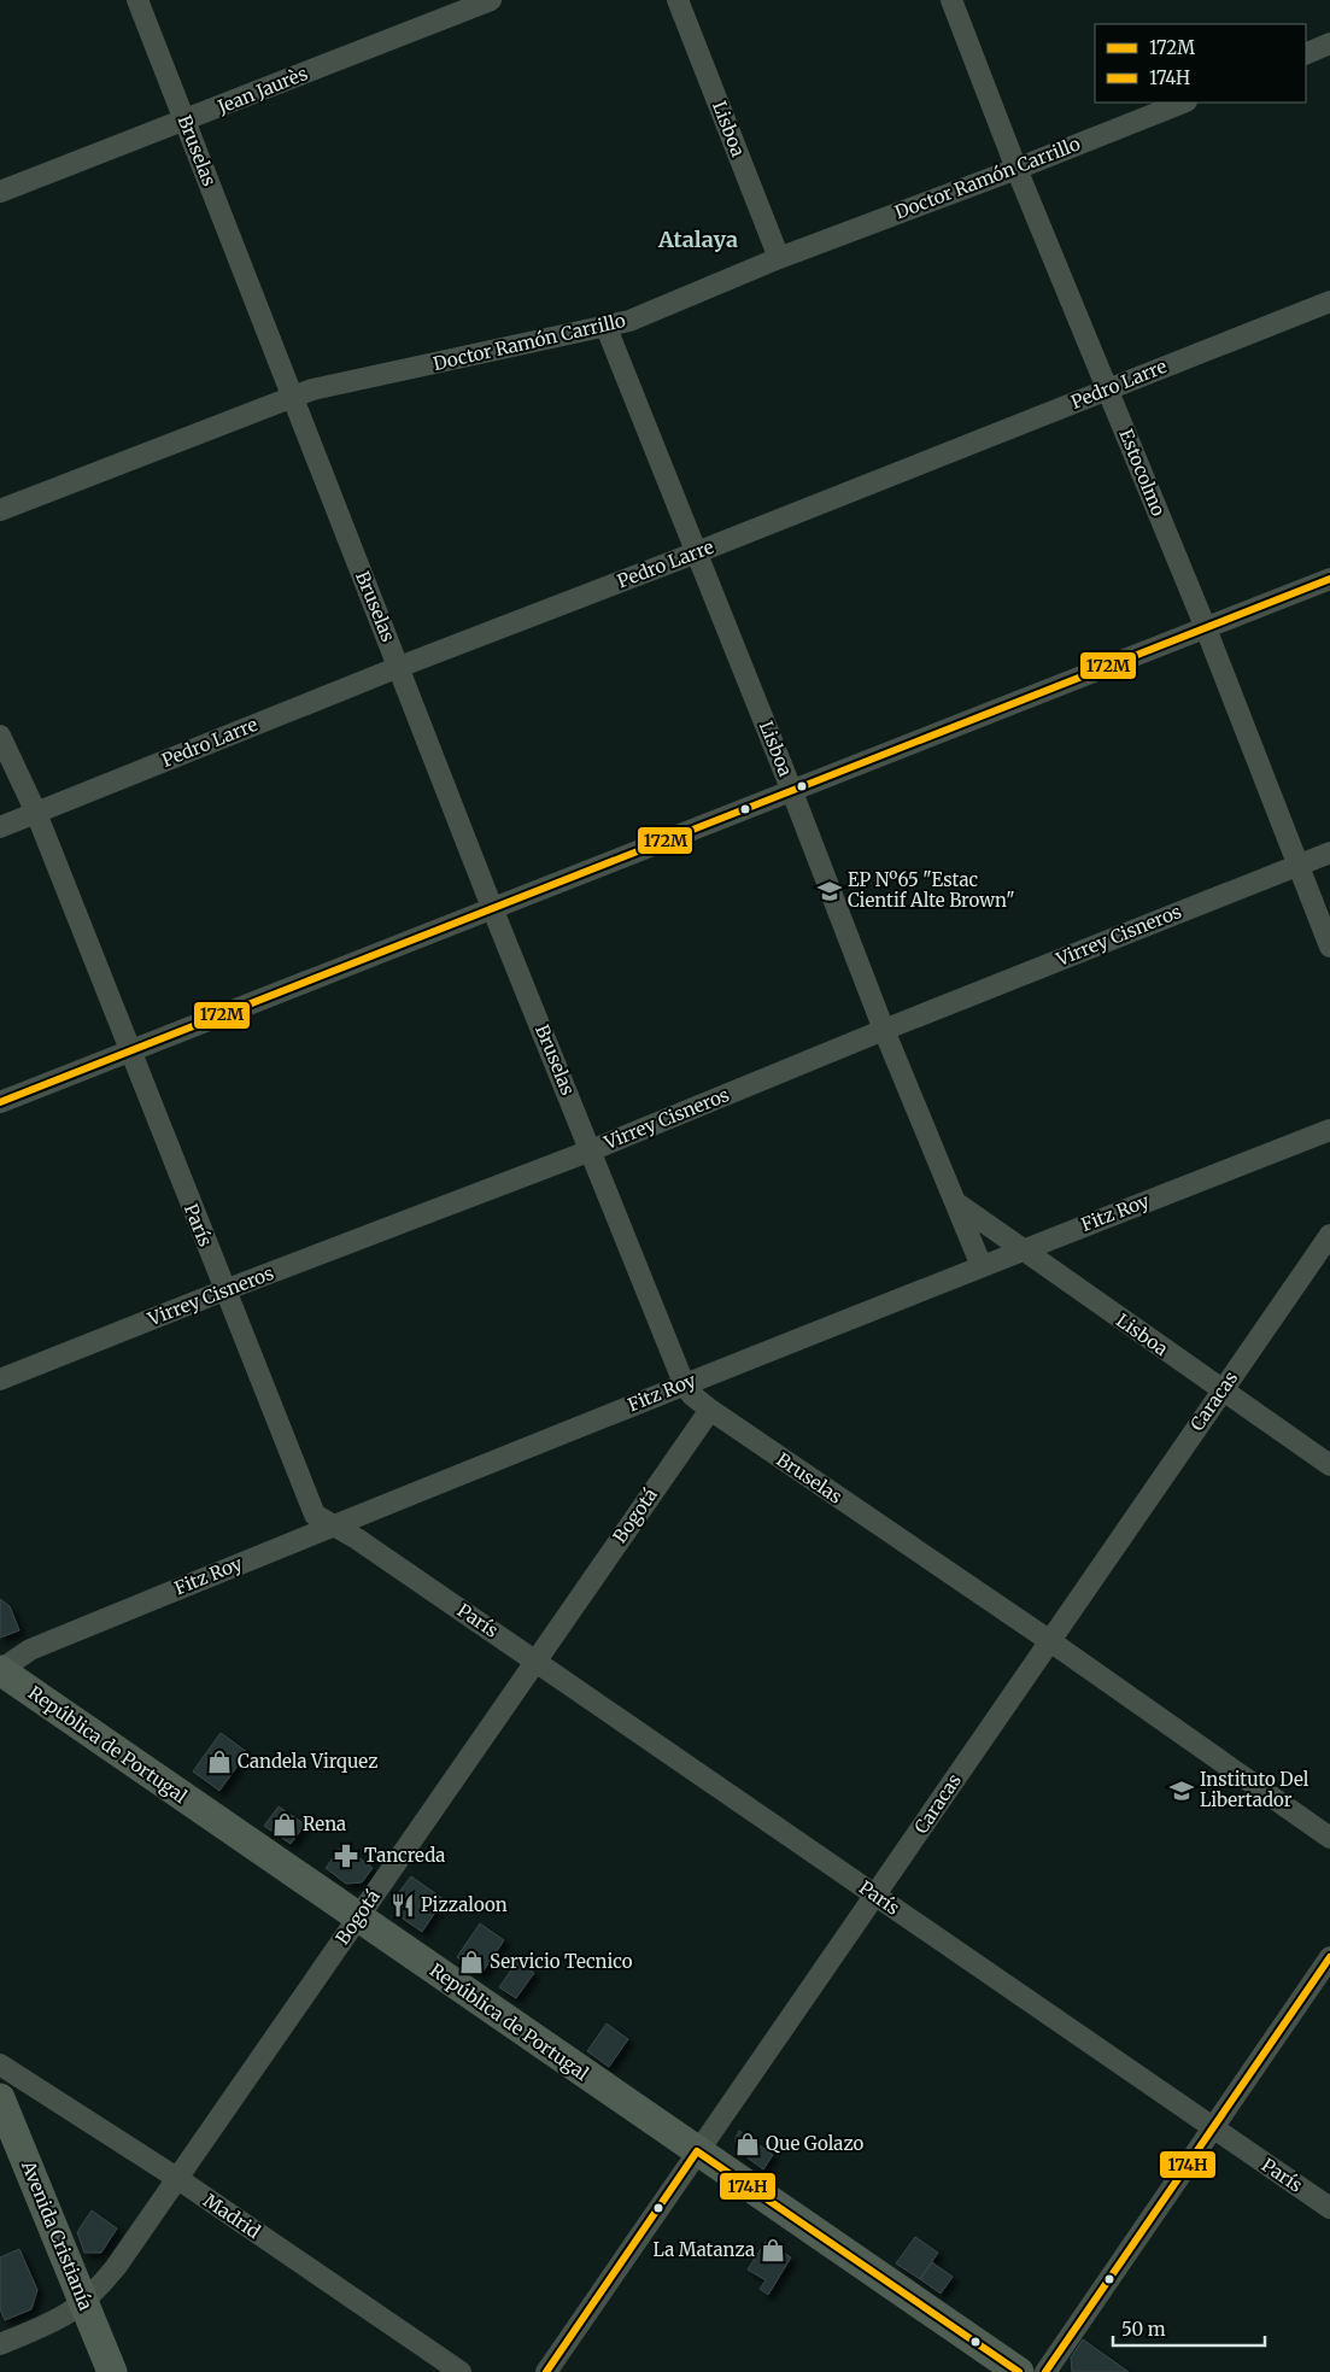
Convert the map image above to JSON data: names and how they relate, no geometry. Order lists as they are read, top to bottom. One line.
{"streets":{"main road":["República de Portugal","Avenida Cristianía"],"street":["Jean Jaurès","Lisboa","Bruselas","Doctor Ramón Carrillo","Pedro Larre","Estocolmo","Virrey Cisneros","Fitz Roy","París","Caracas","Bogotá","Madrid"]},"crossings":[["Jean Jaurès","Bruselas"],["Lisboa","Doctor Ramón Carrillo"],["Lisboa","Pedro Larre"],["Lisboa","Virrey Cisneros"],["Lisboa","Fitz Roy"],["Lisboa","Caracas"],["Bruselas","Doctor Ramón Carrillo"],["Bruselas","Pedro Larre"],["Bruselas","Virrey Cisneros"],["Bruselas","Fitz Roy"],["Bruselas","Caracas"],["Bruselas","Bogotá"],["Doctor Ramón Carrillo","Estocolmo"],["Pedro Larre","Estocolmo"],["Pedro Larre","París"],["Estocolmo","Virrey Cisneros"],["Virrey Cisneros","París"],["Fitz Roy","París"],["Fitz Roy","República de Portugal"],["París","Caracas"],["París","Bogotá"],["Caracas","República de Portugal"],["Bogotá","República de Portugal"],["Bogotá","Madrid"],["Bogotá","Avenida Cristianía"]],"districts":["Atalaya"],"places":{"school or university":["EP Nº65 \"Estac Cientif Alte Brown\"","Instituto Del Libertador"],"shop":["Candela Virquez","Rena","Servicio Tecnico","Que Golazo","La Matanza"],"pharmacy":["Tancreda"],"restaurant":["Pizzaloon"]},"lines":["transit line 172M","transit line 174H"],"legend":["172M","174H"],"scale_bar":"50 m"}
